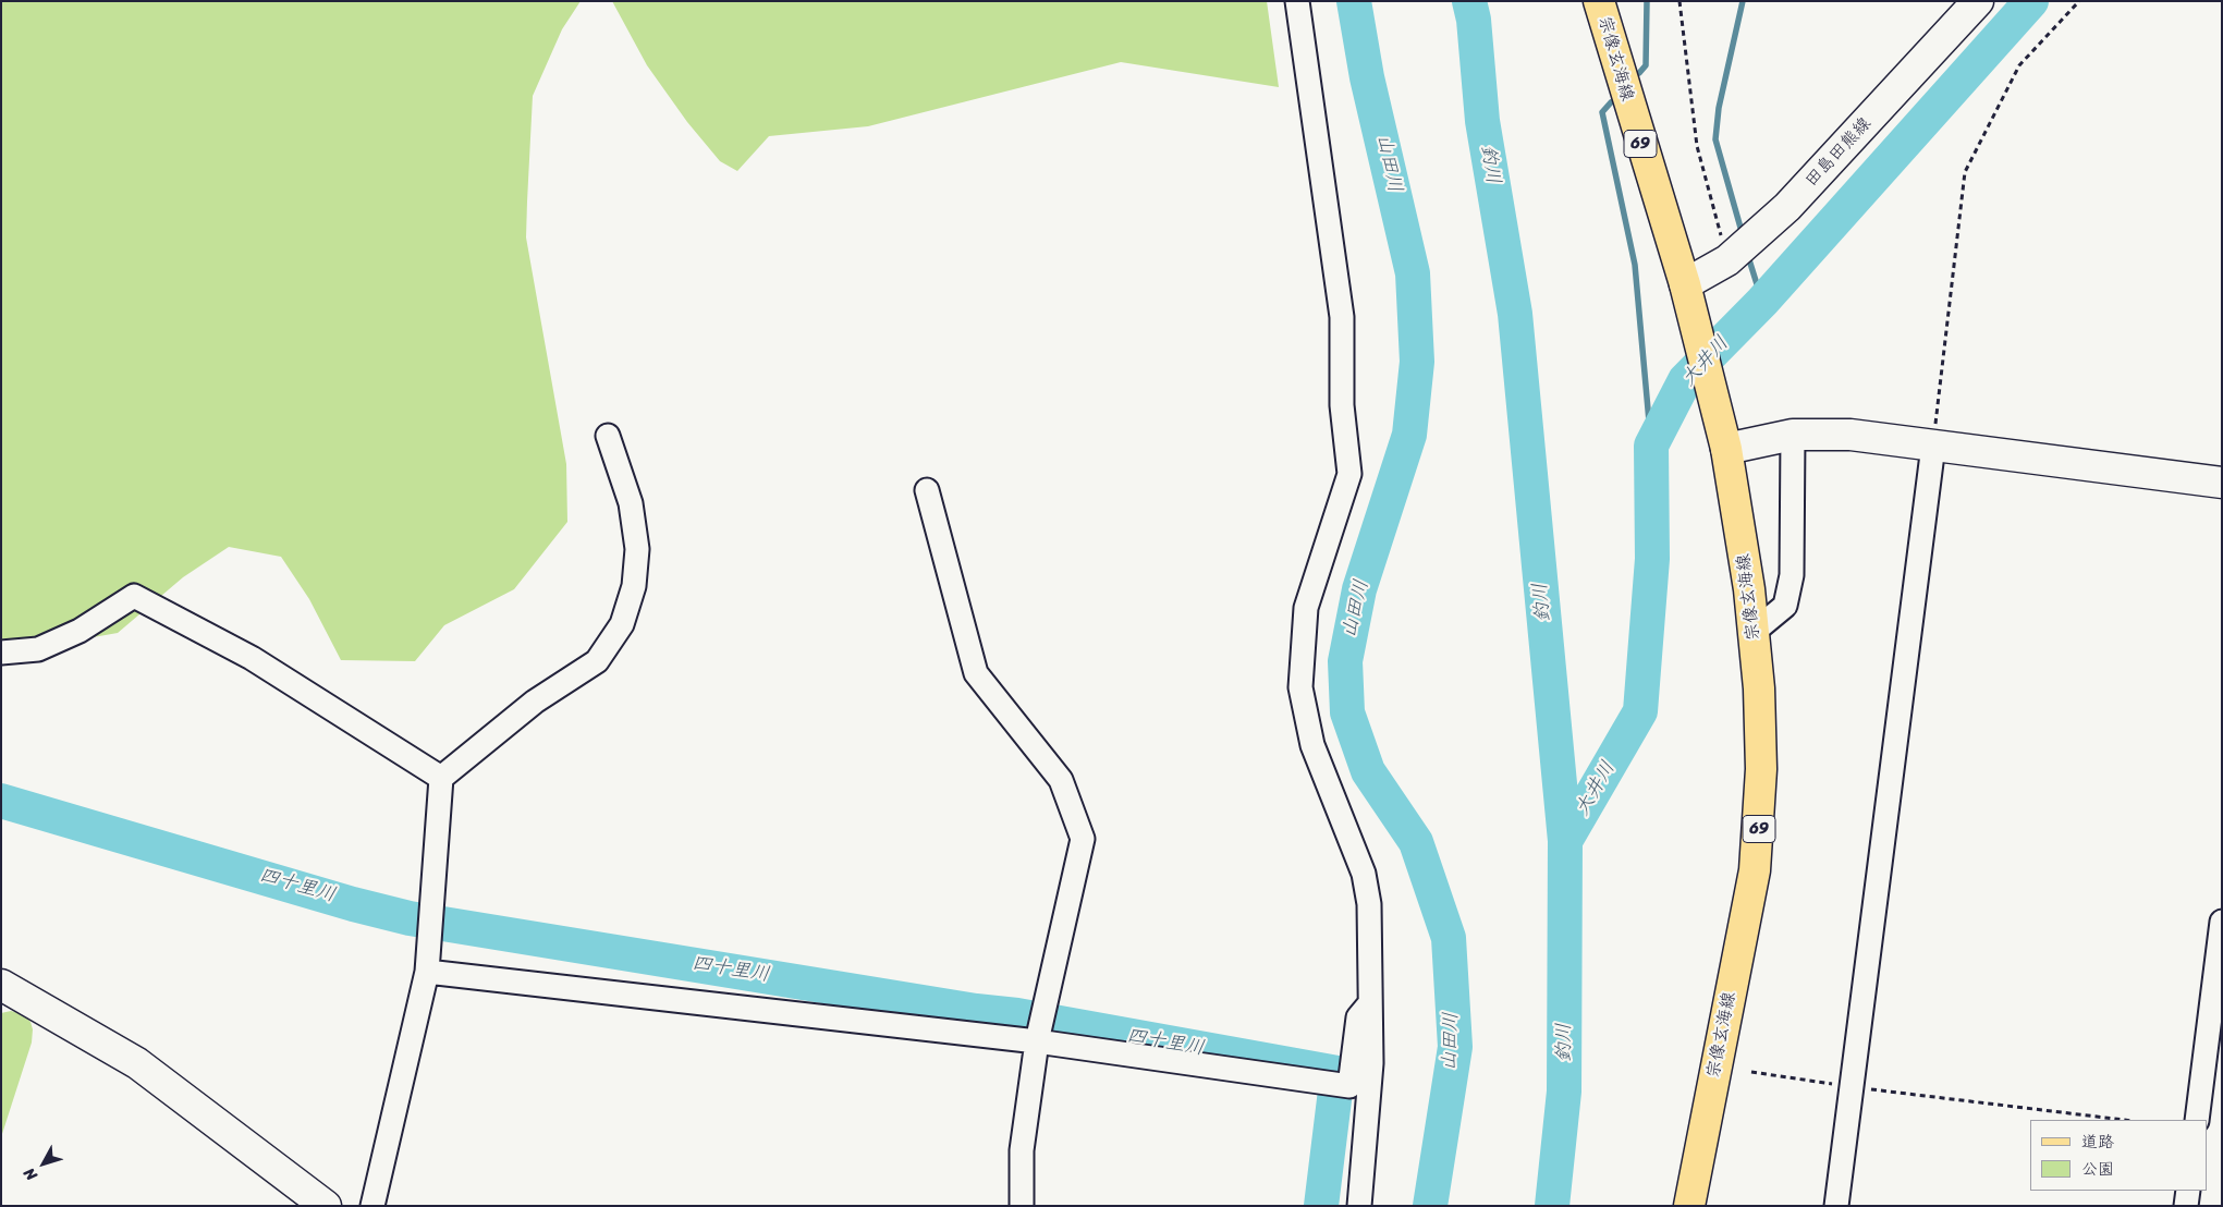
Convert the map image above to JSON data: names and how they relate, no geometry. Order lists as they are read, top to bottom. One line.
{"streets":{"main road":["宗像玄海線","69"],"street":["田島田熊線"]},"crossings":[["宗像玄海線","田島田熊線"]],"water":["山田川","釣川","大井川","四十里川"],"legend":["道路","公園"],"north":"bottom left"}
